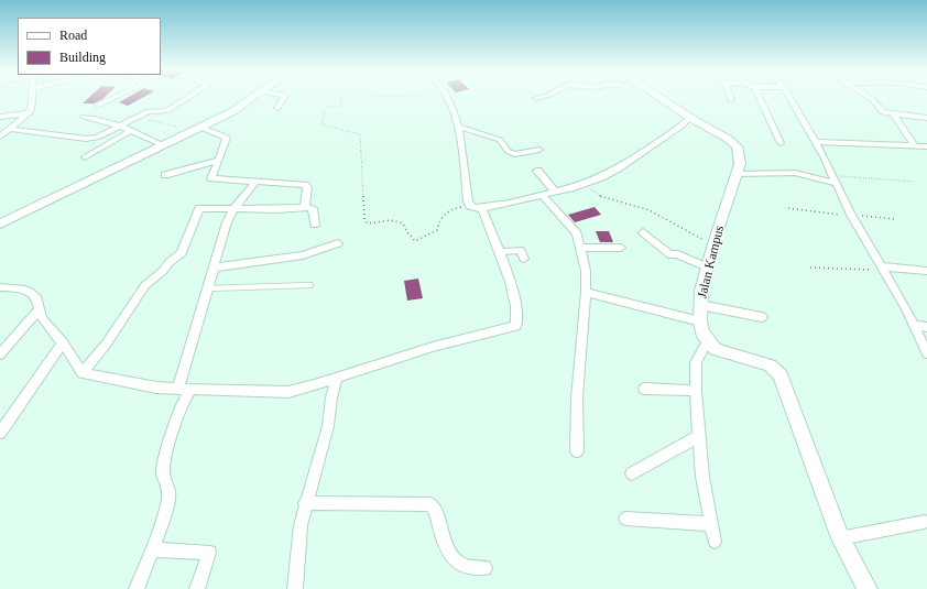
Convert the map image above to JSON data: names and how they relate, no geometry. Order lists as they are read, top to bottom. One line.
{"streets":{"street":["Jalan Kampus"]},"legend":["Road","Building"]}
